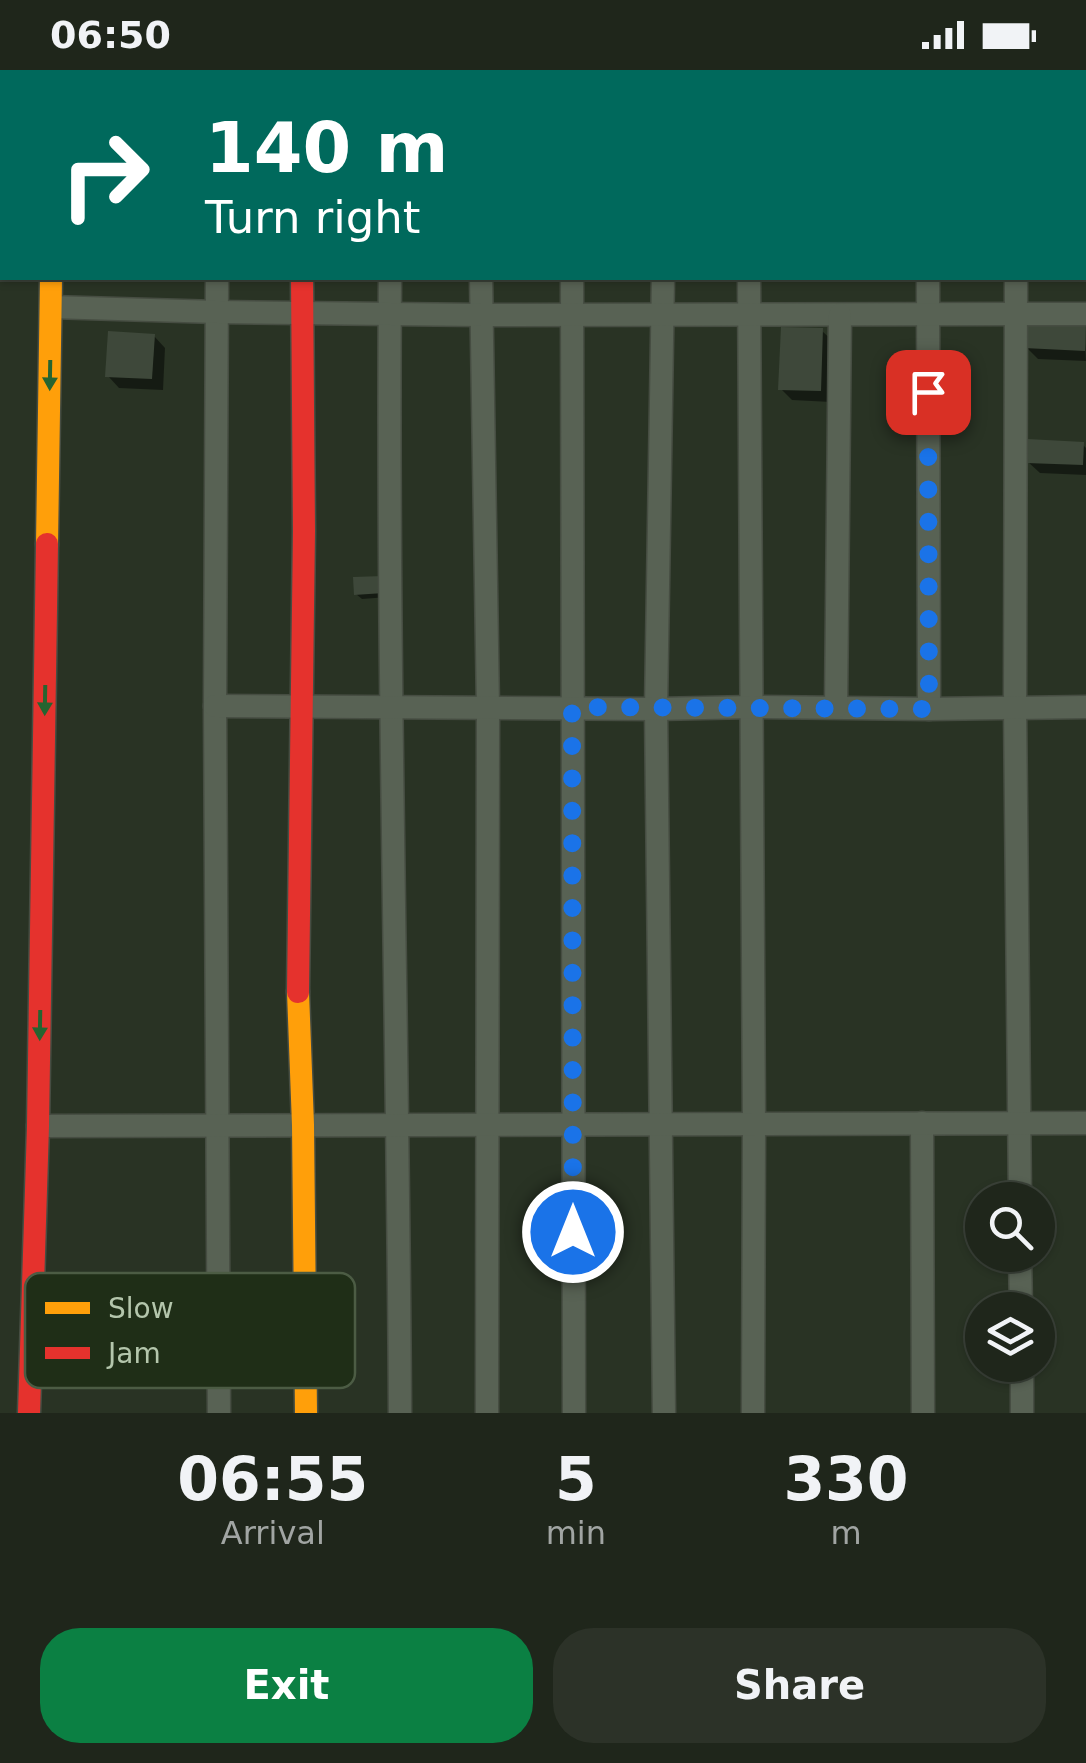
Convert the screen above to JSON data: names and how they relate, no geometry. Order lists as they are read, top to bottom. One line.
{"legend":["Slow","Jam"],"page":{"status":"06:50","turn":["140 m","Turn right"],"eta":["06:55","Arrival","5","min","330","m"],"buttons":["Exit","Share"]}}
